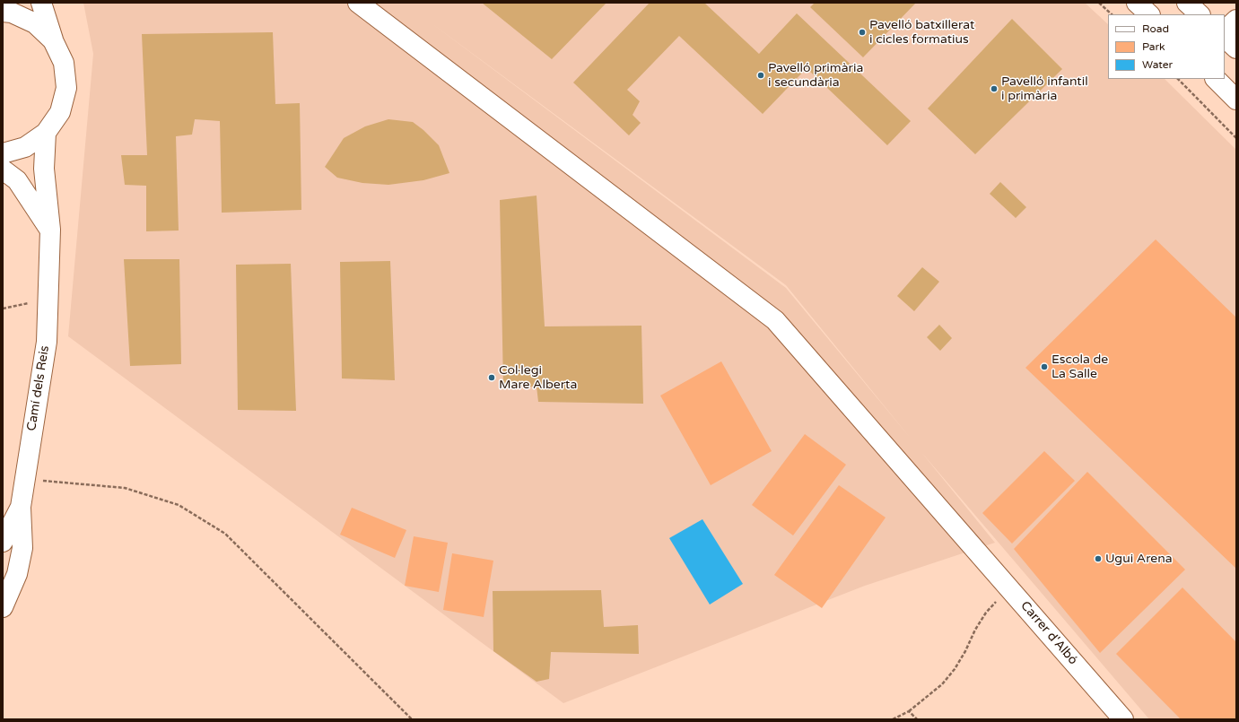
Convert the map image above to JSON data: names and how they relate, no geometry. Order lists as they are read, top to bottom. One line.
{"streets":{"street":["Camí dels Reis","Carrer d'Albó"]},"places":["Pavelló batxillerat i cicles formatius","Pavelló primària i secundària","Pavelló infantil i primària","Escola de La Salle","Col·legi Mare Alberta","Ugui Arena"],"legend":["Road","Park","Water"]}
